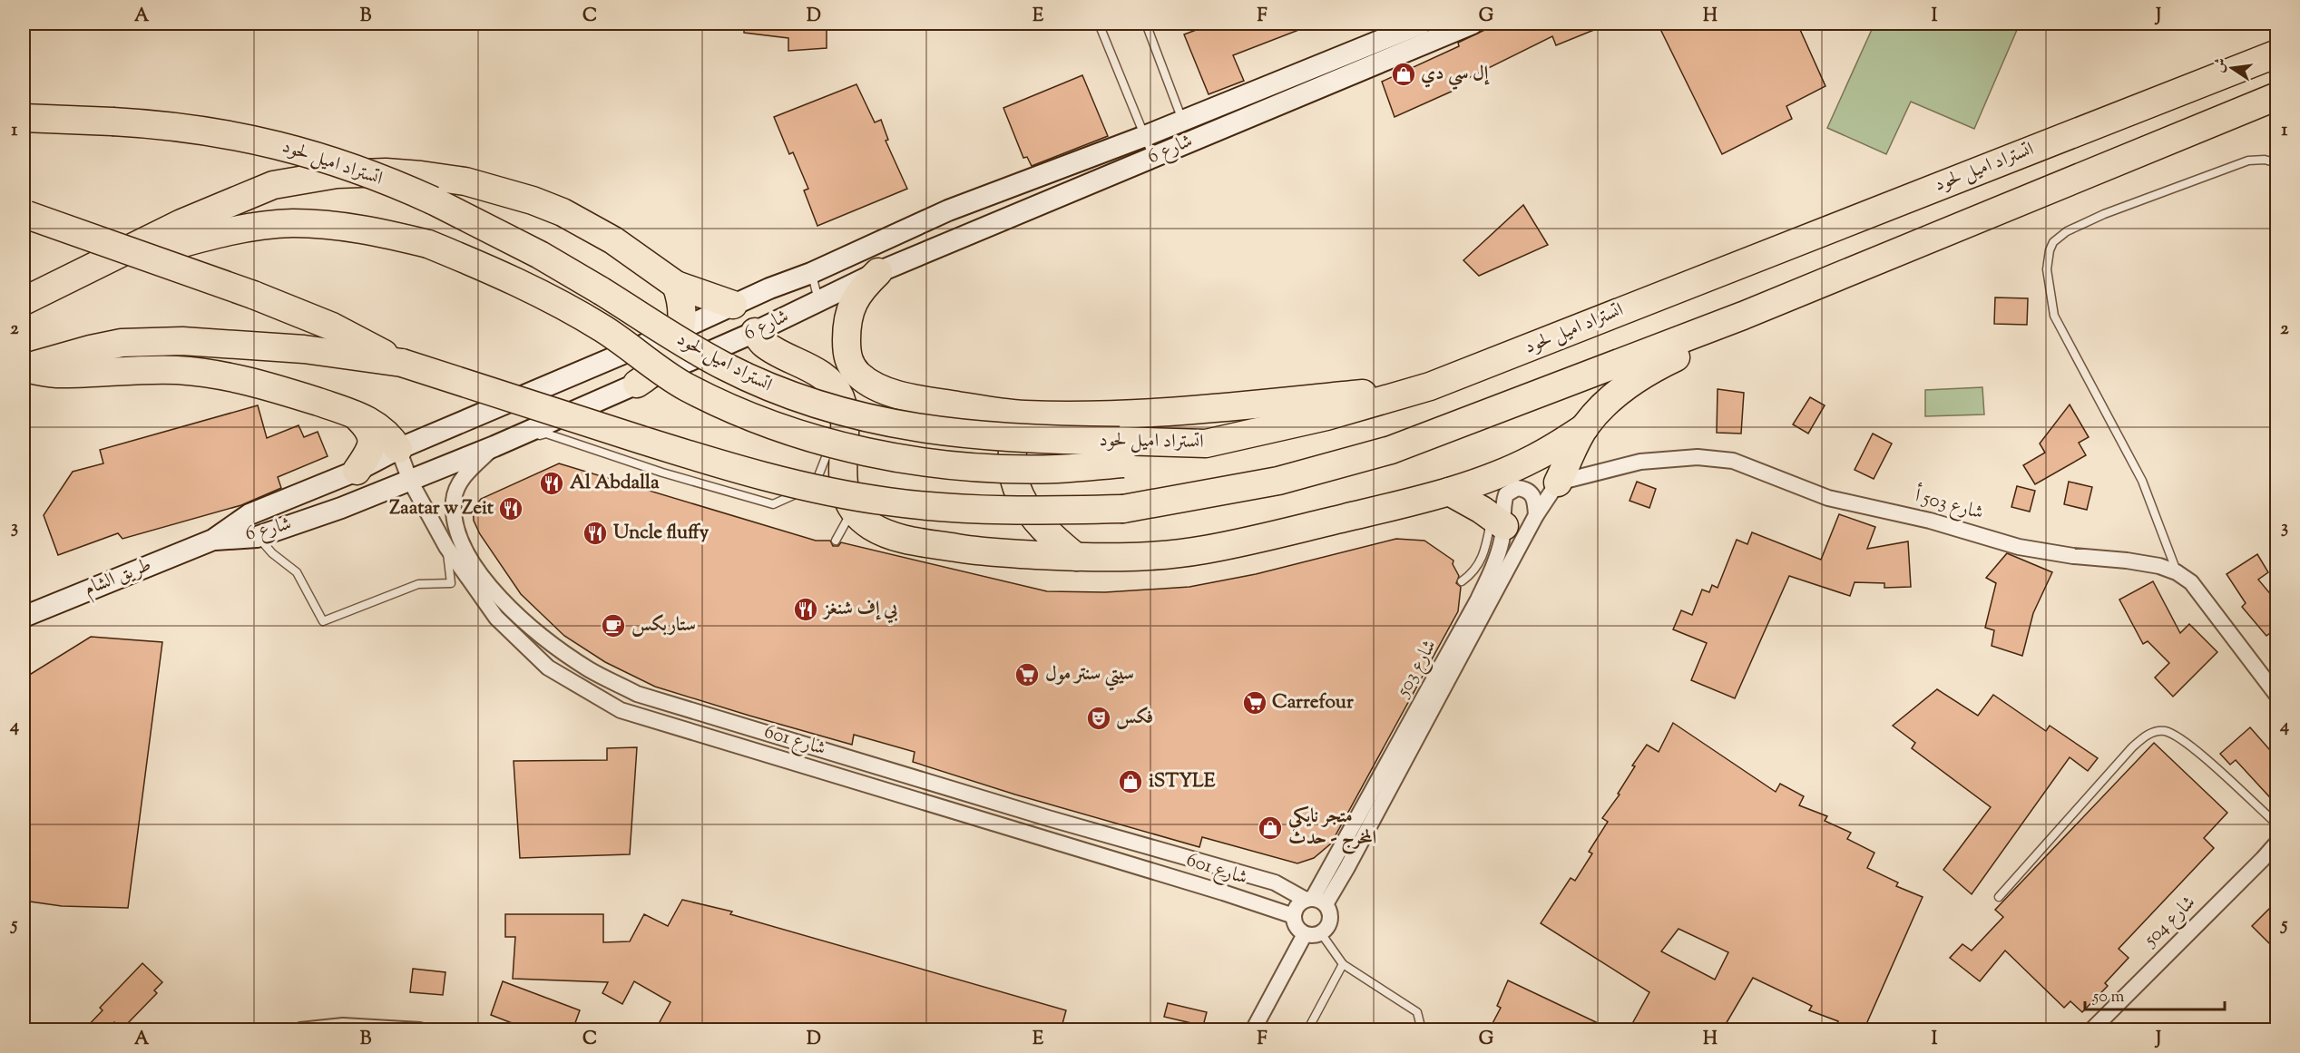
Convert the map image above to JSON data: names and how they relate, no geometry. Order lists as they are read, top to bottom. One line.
{"streets":{"highway":["اتستراد اميل لحود"],"main road":["شارع 6","طريق الشام"],"street":["شارع 503 أ","شارع 503","شارع 601","شارع 504"]},"crossings":[["شارع 6","طريق الشام"],["شارع 6","شارع 601"],["شارع 503 أ","شارع 503"],["شارع 503","شارع 601"]],"places":{"shop":["إل سي دي","iSTYLE","متجر نايكي المخرج - حدث"],"restaurant":["Al Abdalla","Zaatar w Zeit","Uncle fluffy","بي إف شنغز"],"cafe":["ستاربكس"],"supermarket":["سيتي سنتر مول","Carrefour"],"theatre":["فكس"]},"scale_bar":"50 m","north":"left","grid":{"columns":["A","B","C","D","E","F","G","H","I","J"],"rows":["1","2","3","4","5"]}}
